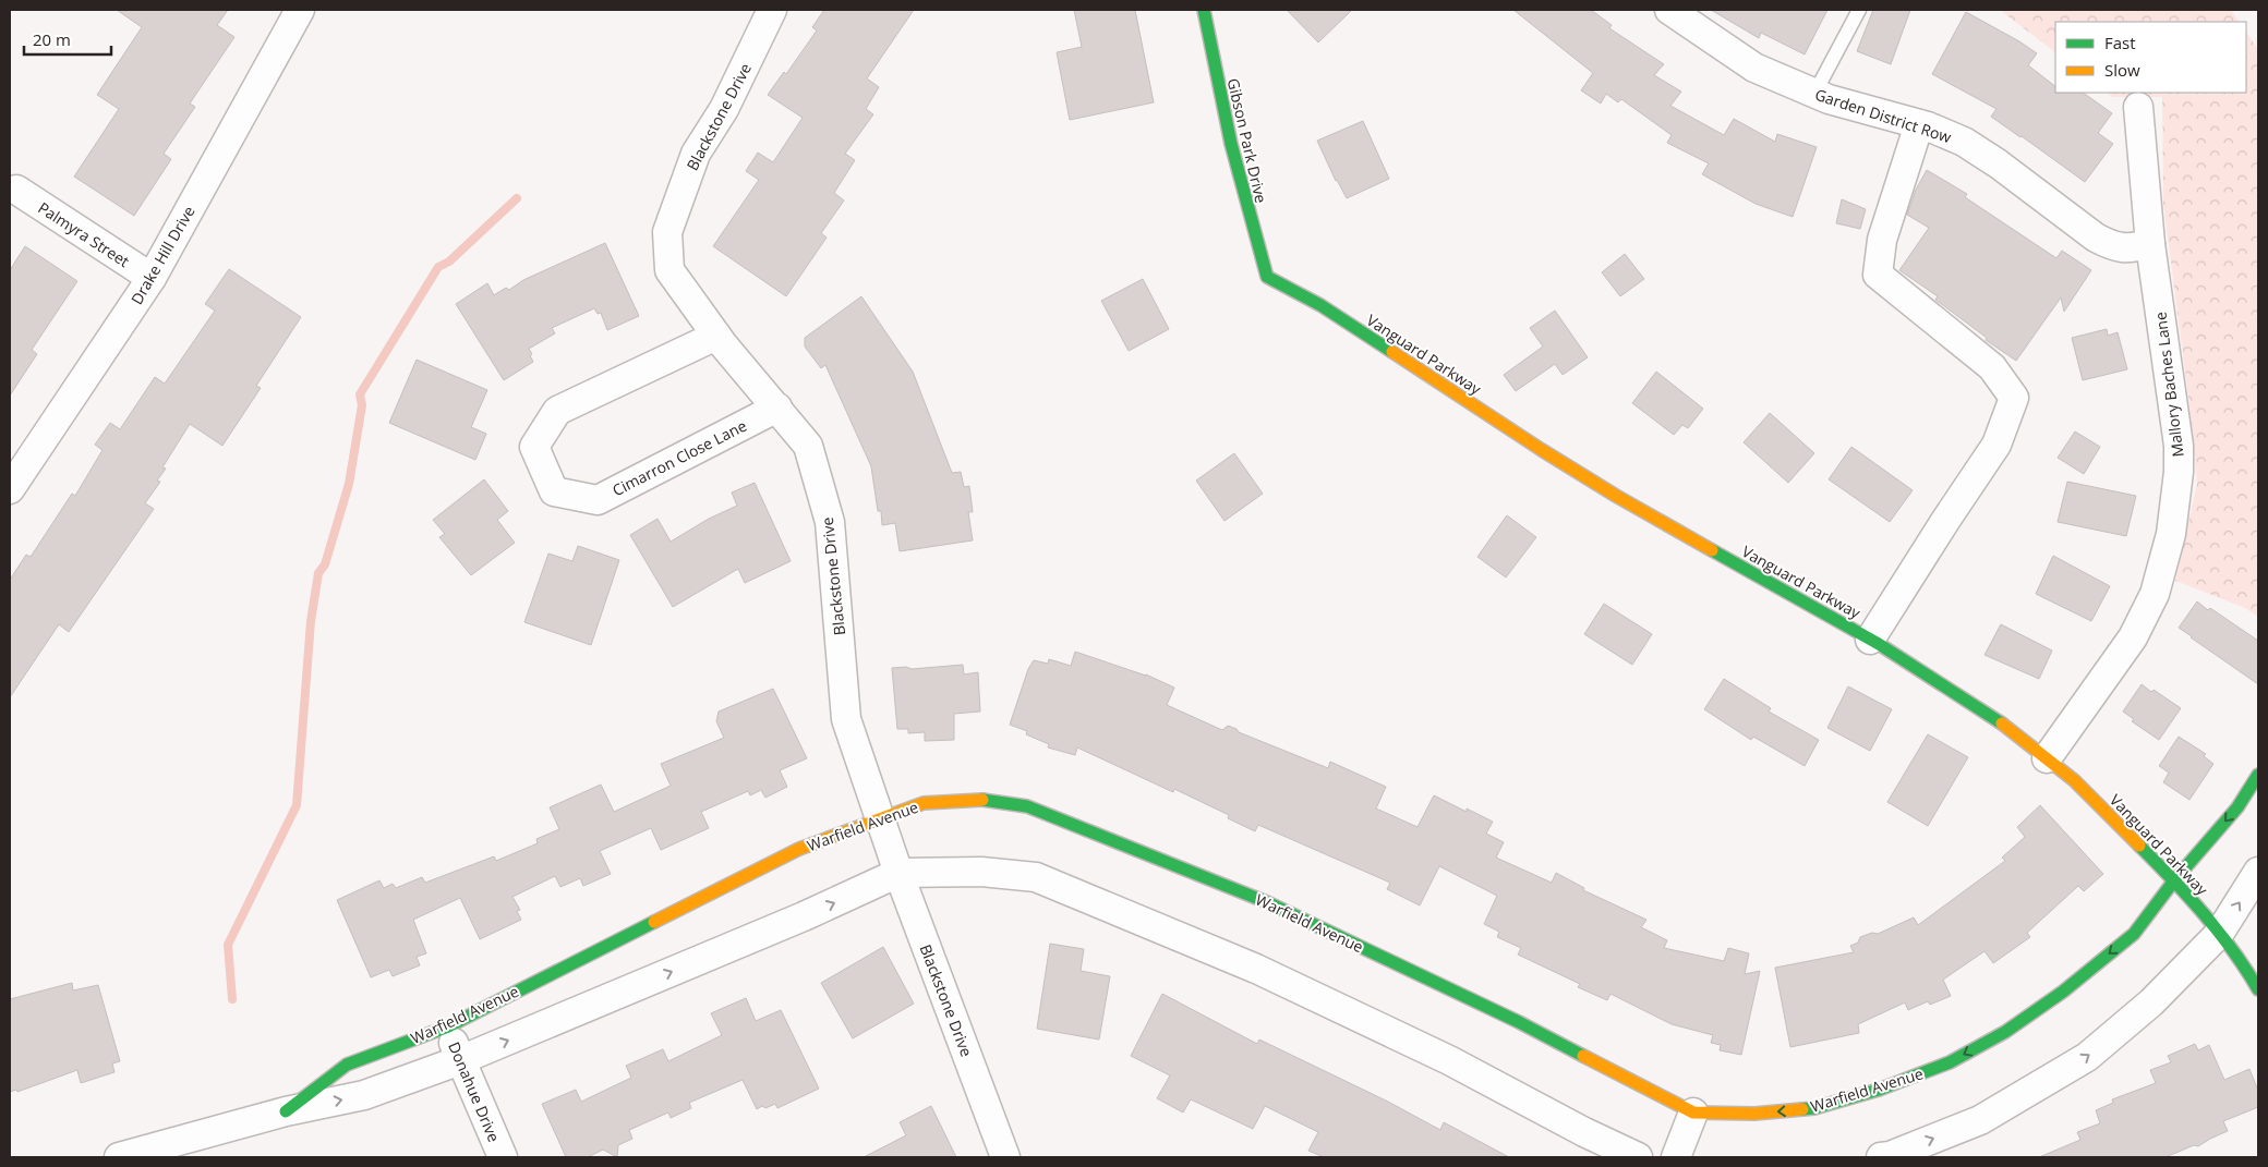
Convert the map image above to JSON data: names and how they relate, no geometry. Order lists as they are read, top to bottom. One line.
{"streets":{"street":["Garden District Row","Blackstone Drive","Gibson Park Drive","Palmyra Street","Drake Hill Drive","Vanguard Parkway","Mallory Baches Lane","Cimarron Close Lane","Warfield Avenue","Donahue Drive"]},"crossings":[["Garden District Row","Mallory Baches Lane"],["Blackstone Drive","Cimarron Close Lane"],["Blackstone Drive","Warfield Avenue"],["Gibson Park Drive","Vanguard Parkway"],["Palmyra Street","Drake Hill Drive"],["Vanguard Parkway","Mallory Baches Lane"],["Vanguard Parkway","Warfield Avenue"],["Warfield Avenue","Donahue Drive"]],"legend":["Fast","Slow"],"scale_bar":"20 m"}
